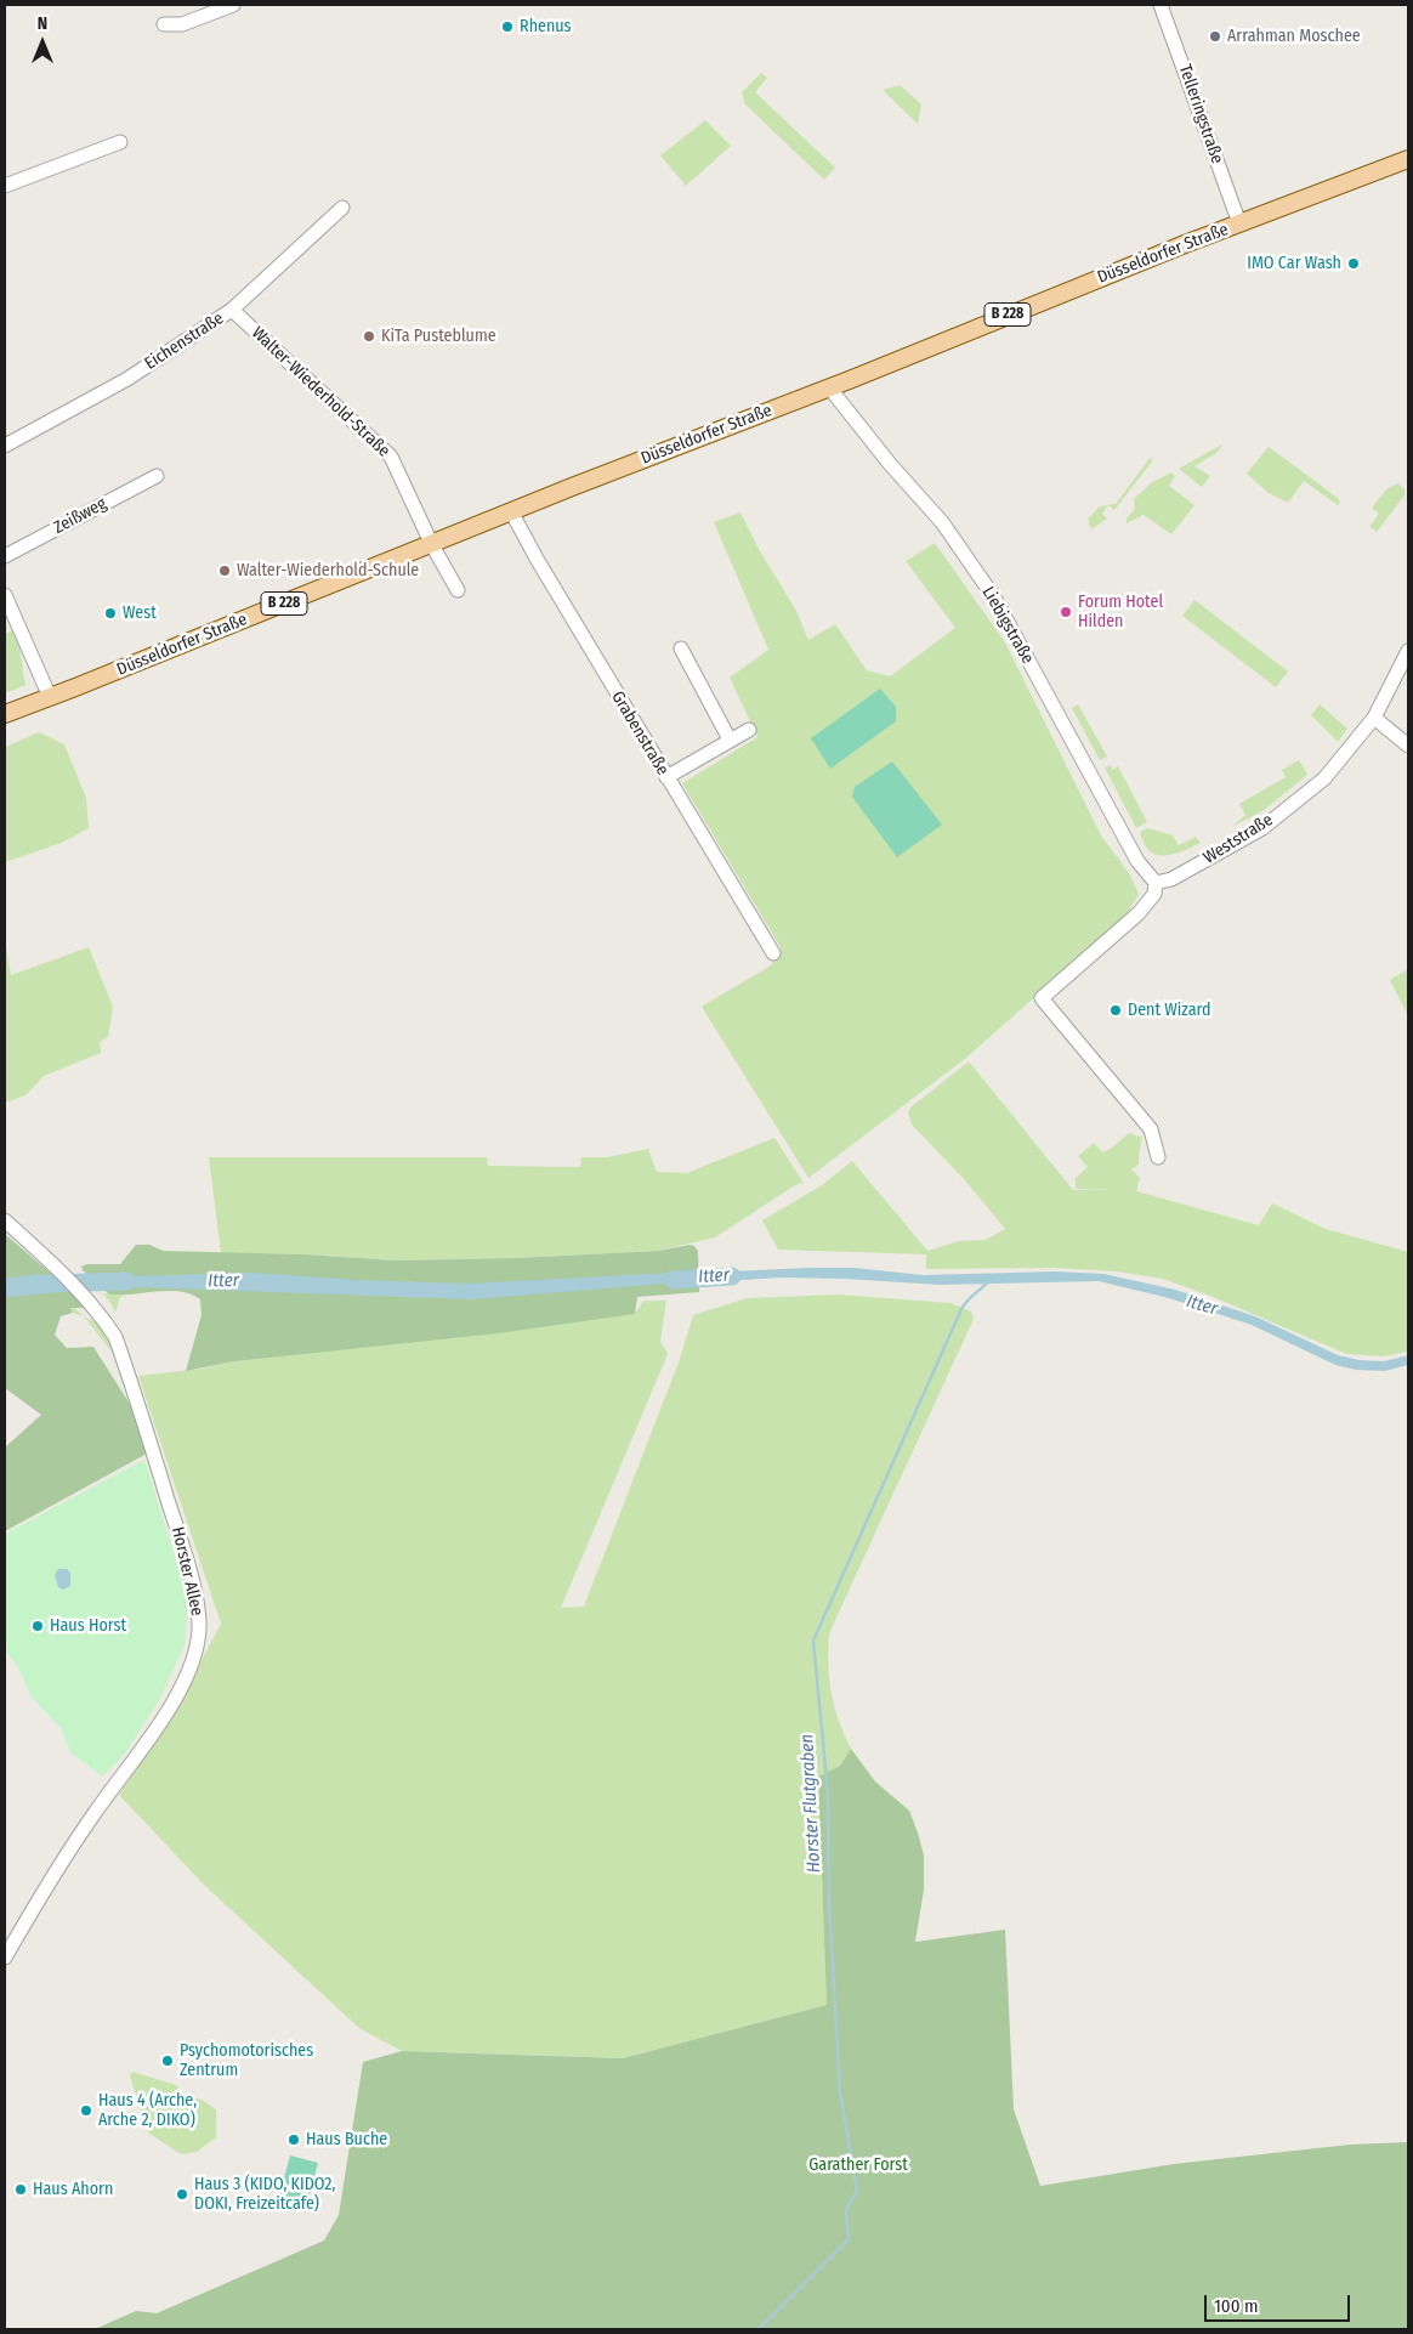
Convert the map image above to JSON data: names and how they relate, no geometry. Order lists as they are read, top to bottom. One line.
{"streets":{"main road":["Düsseldorfer Straße","B 228"],"street":["Telleringstraße","Eichenstraße","Walter-Wiederhold-Straße","Zeißweg","Liebigstraße","Grabenstraße","Weststraße","Horster Allee"]},"crossings":[["Telleringstraße","Düsseldorfer Straße"],["Düsseldorfer Straße","Walter-Wiederhold-Straße"],["Düsseldorfer Straße","Liebigstraße"],["Düsseldorfer Straße","Grabenstraße"],["Eichenstraße","Walter-Wiederhold-Straße"],["Liebigstraße","Weststraße"]],"water":["Itter","Horster Flutgraben"],"parks":["Garather Forst"],"places":["Rhenus","Arrahman Moschee","IMO Car Wash","KiTa Pusteblume","Walter-Wiederhold-Schule","Forum Hotel Hilden","West","Dent Wizard","Haus Horst","Psychomotorisches Zentrum","Haus 4 (Arche, Arche 2, DIKO)","Haus Buche","Haus Ahorn","Haus 3 (KIDO, KIDO2, DOKI, Freizeitcafe)"],"scale_bar":"100 m","north":"top"}
